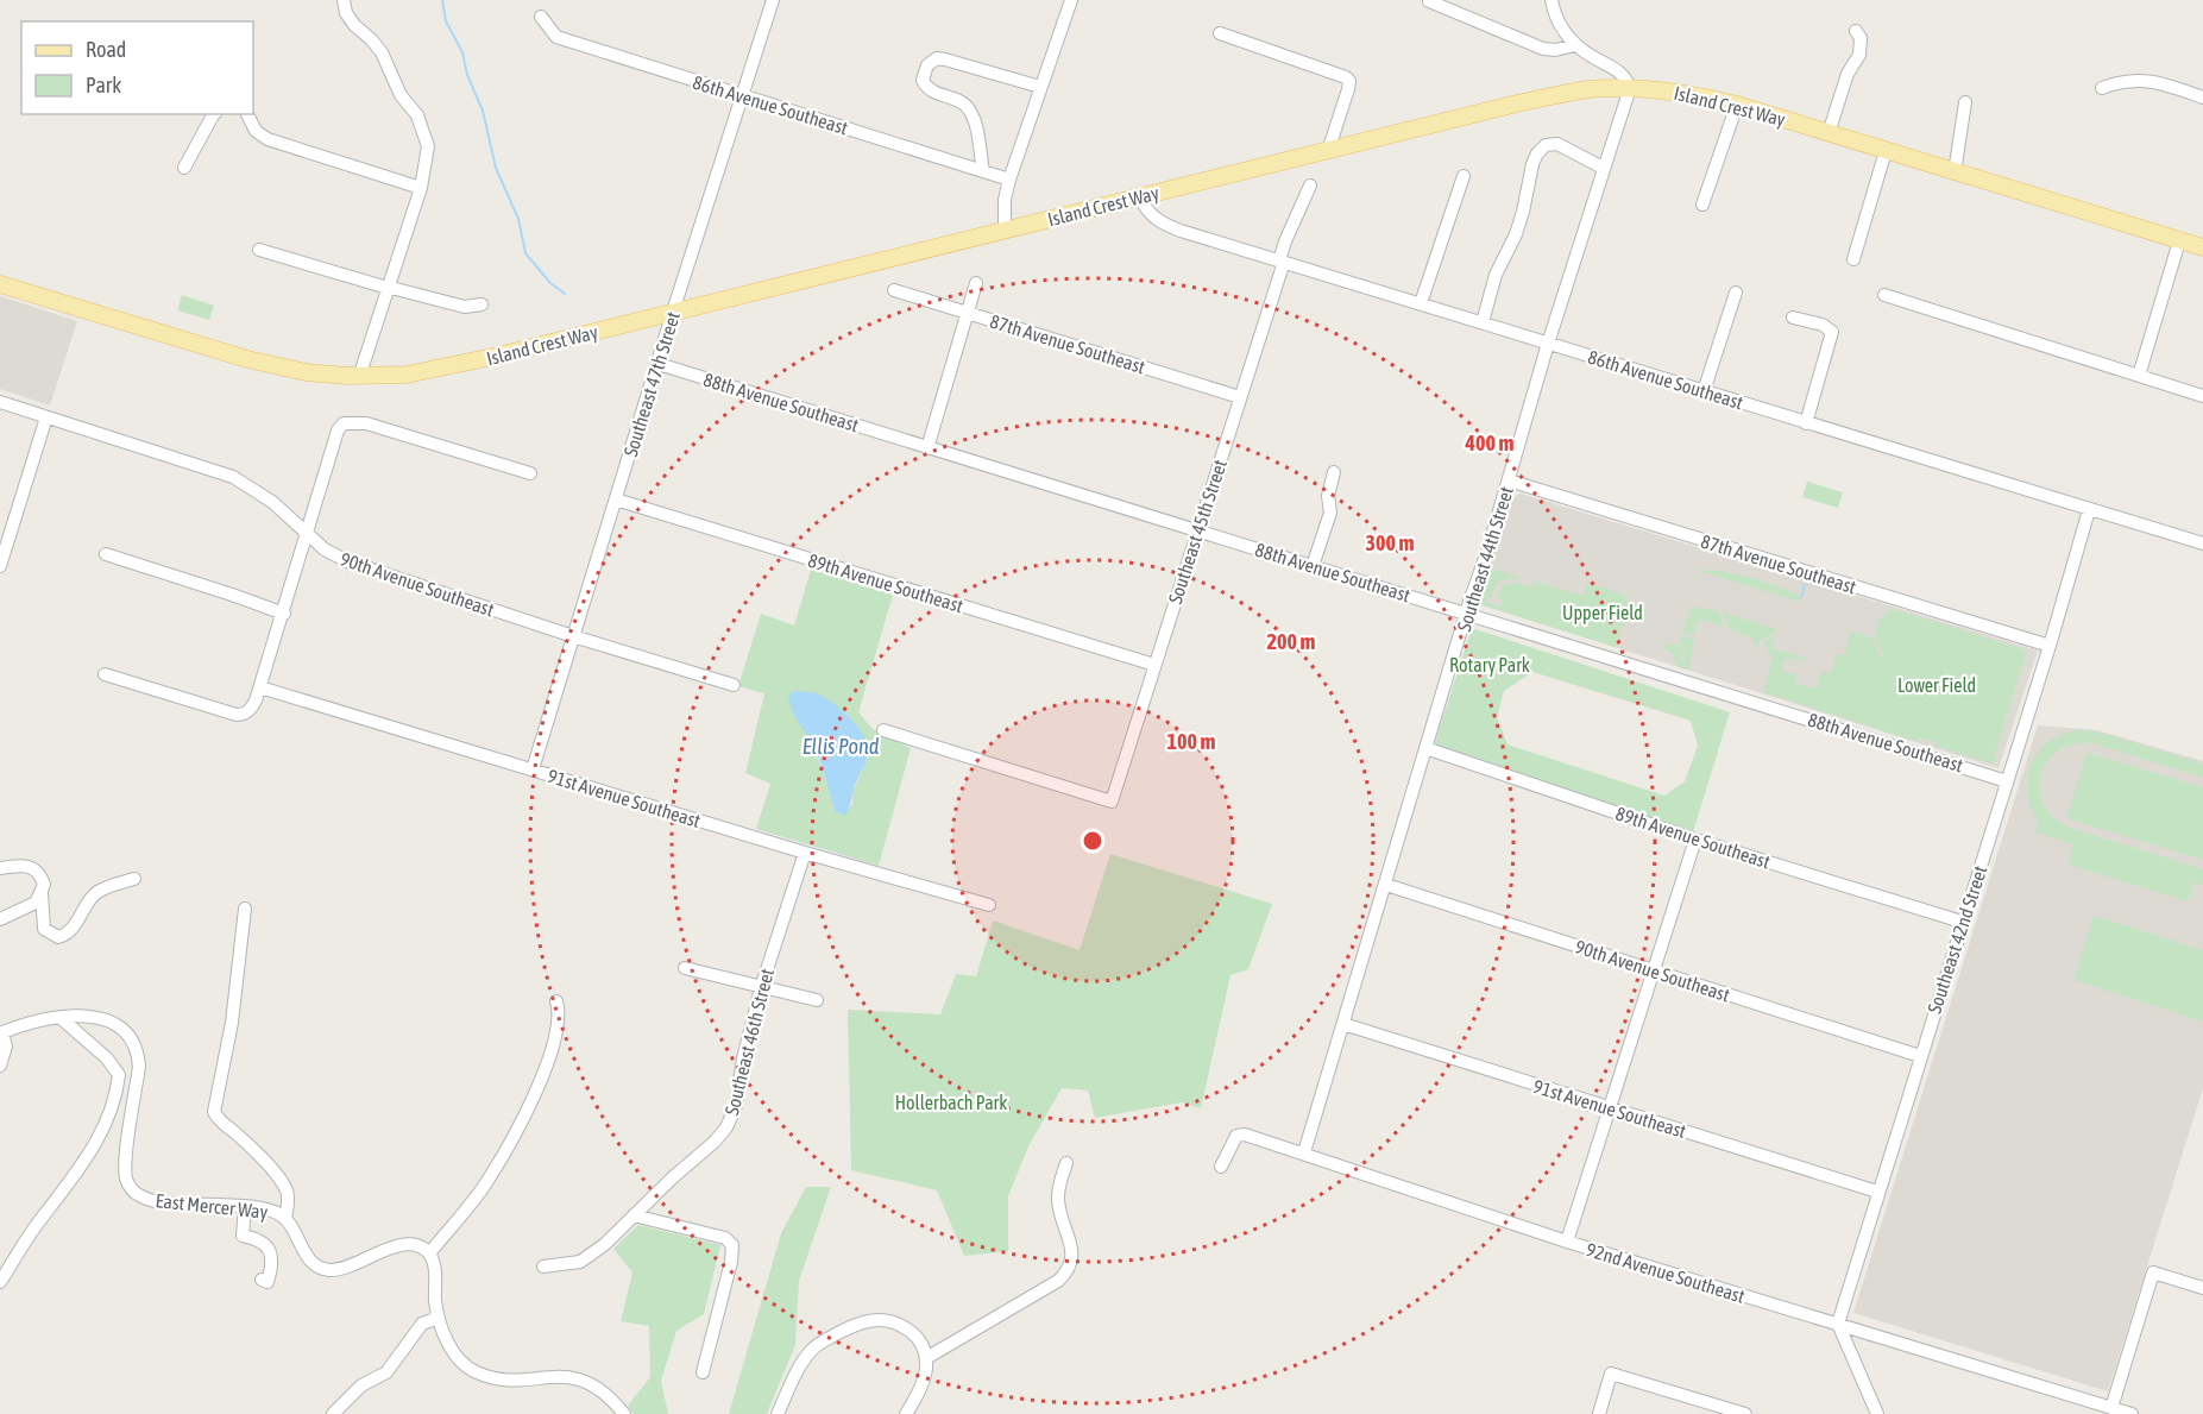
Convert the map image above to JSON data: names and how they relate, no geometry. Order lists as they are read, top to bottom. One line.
{"streets":{"main road":["Island Crest Way"],"street":["86th Avenue Southeast","87th Avenue Southeast","Southeast 47th Street","88th Avenue Southeast","Southeast 45th Street","Southeast 44th Street","89th Avenue Southeast","90th Avenue Southeast","91st Avenue Southeast","Southeast 42nd Street","Southeast 46th Street","East Mercer Way","92nd Avenue Southeast"]},"crossings":[["86th Avenue Southeast","Island Crest Way"],["86th Avenue Southeast","Southeast 47th Street"],["86th Avenue Southeast","Southeast 45th Street"],["86th Avenue Southeast","Southeast 44th Street"],["86th Avenue Southeast","Southeast 42nd Street"],["Island Crest Way","Southeast 47th Street"],["Island Crest Way","Southeast 44th Street"],["87th Avenue Southeast","Southeast 45th Street"],["87th Avenue Southeast","Southeast 44th Street"],["87th Avenue Southeast","Southeast 42nd Street"],["Southeast 47th Street","88th Avenue Southeast"],["Southeast 47th Street","89th Avenue Southeast"],["Southeast 47th Street","90th Avenue Southeast"],["Southeast 47th Street","91st Avenue Southeast"],["88th Avenue Southeast","Southeast 45th Street"],["88th Avenue Southeast","Southeast 44th Street"],["88th Avenue Southeast","Southeast 42nd Street"],["Southeast 45th Street","89th Avenue Southeast"],["Southeast 44th Street","89th Avenue Southeast"],["Southeast 44th Street","90th Avenue Southeast"],["Southeast 44th Street","91st Avenue Southeast"],["Southeast 44th Street","92nd Avenue Southeast"],["89th Avenue Southeast","Southeast 42nd Street"],["90th Avenue Southeast","Southeast 42nd Street"],["91st Avenue Southeast","Southeast 42nd Street"],["91st Avenue Southeast","Southeast 46th Street"],["Southeast 42nd Street","92nd Avenue Southeast"]],"water":["Ellis Pond"],"parks":["Upper Field","Rotary Park","Lower Field","Hollerbach Park"],"legend":["Road","Park"],"rings":["400 m","300 m","200 m","100 m"]}
